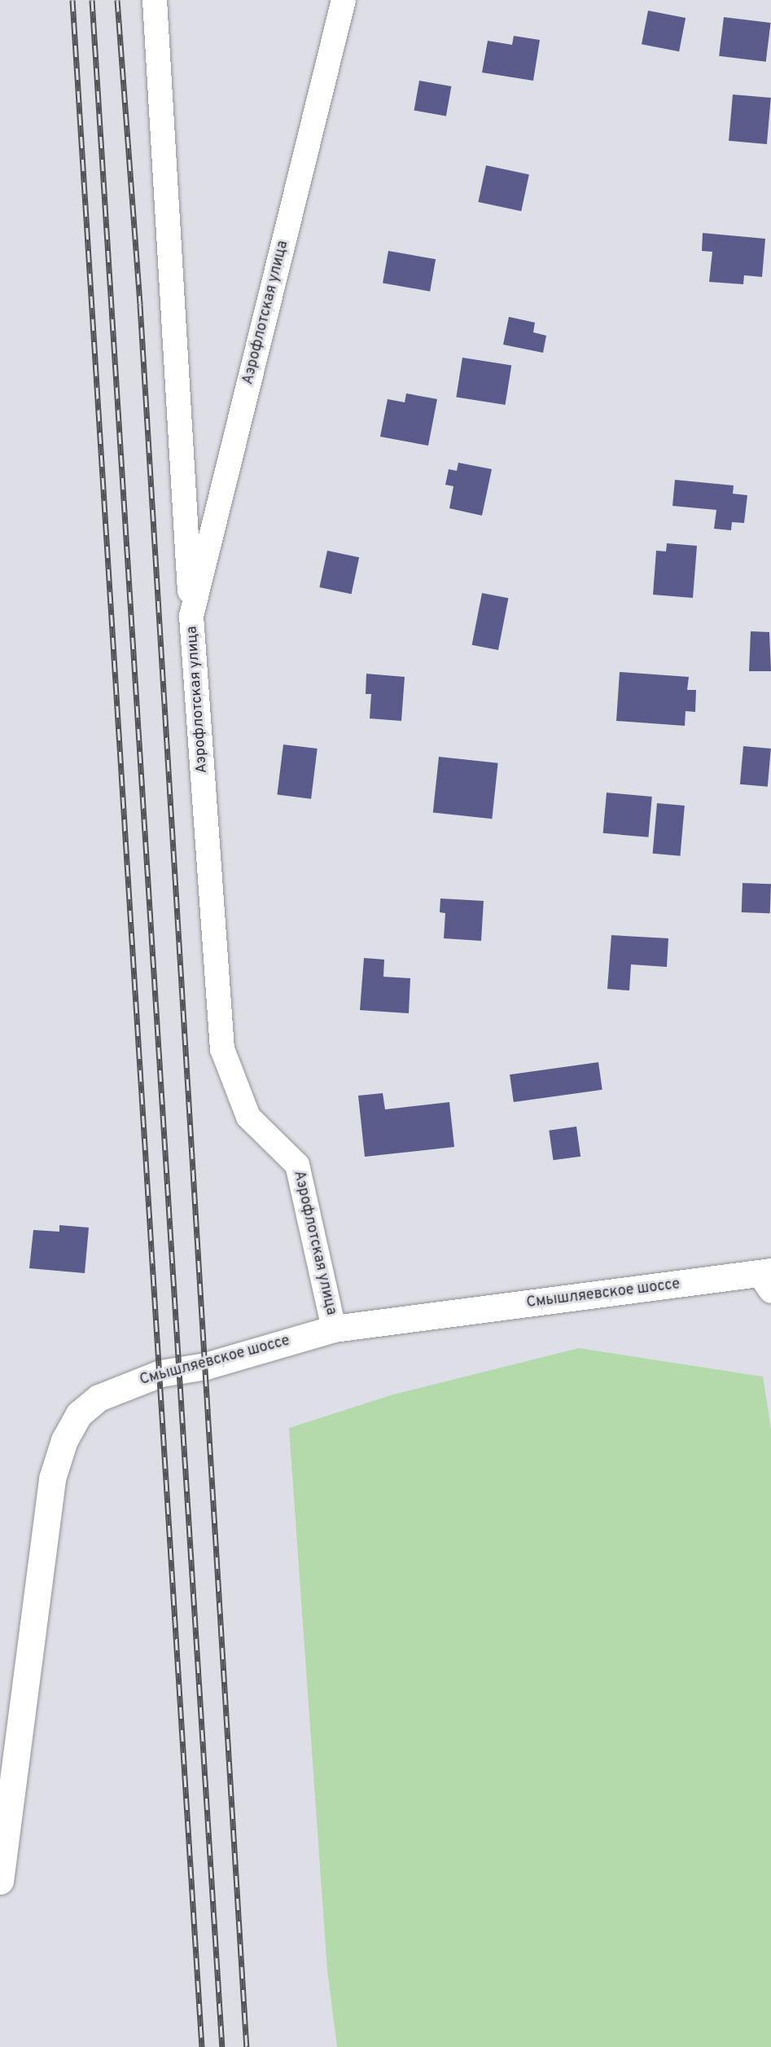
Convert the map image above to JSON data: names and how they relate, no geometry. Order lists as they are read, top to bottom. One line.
{"streets":{"street":["Аэрофлотская улица","Смышляевское шоссе"]},"crossings":[["Аэрофлотская улица","Смышляевское шоссе"]]}
